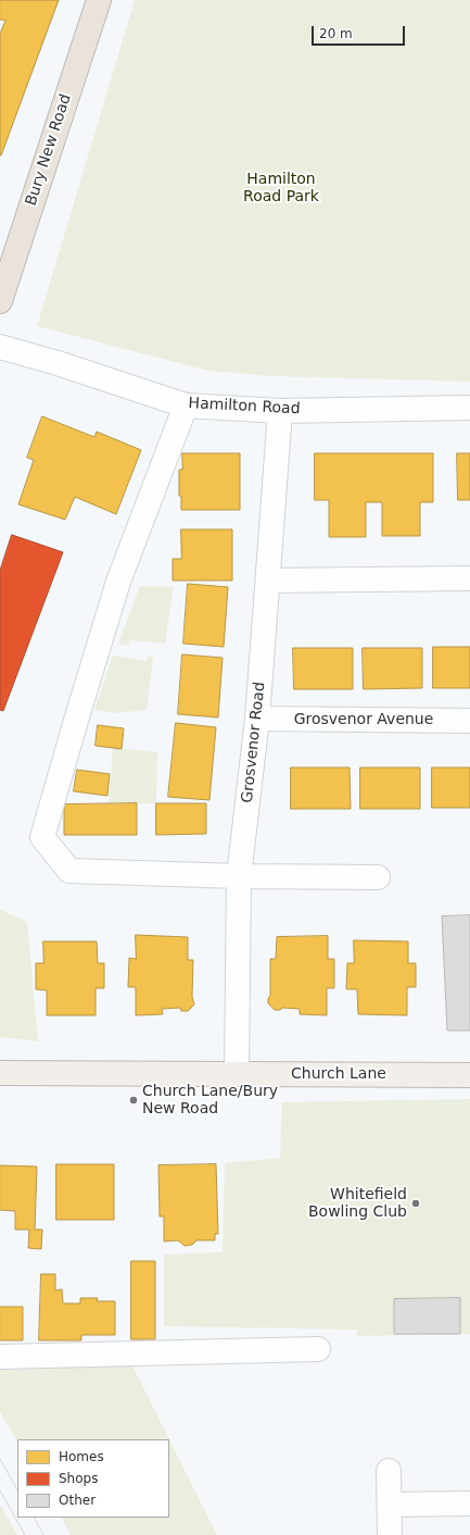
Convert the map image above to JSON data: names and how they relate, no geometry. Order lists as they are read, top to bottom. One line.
{"streets":{"highway":["Bury New Road"],"main road":["Church Lane"],"street":["Hamilton Road","Grosvenor Avenue","Grosvenor Road"]},"crossings":[["Hamilton Road","Grosvenor Road"],["Grosvenor Avenue","Grosvenor Road"],["Grosvenor Road","Church Lane"]],"parks":["Hamilton Road Park"],"places":["Church Lane/Bury New Road","Whitefield Bowling Club"],"legend":["Homes","Shops","Other"],"scale_bar":"20 m"}
